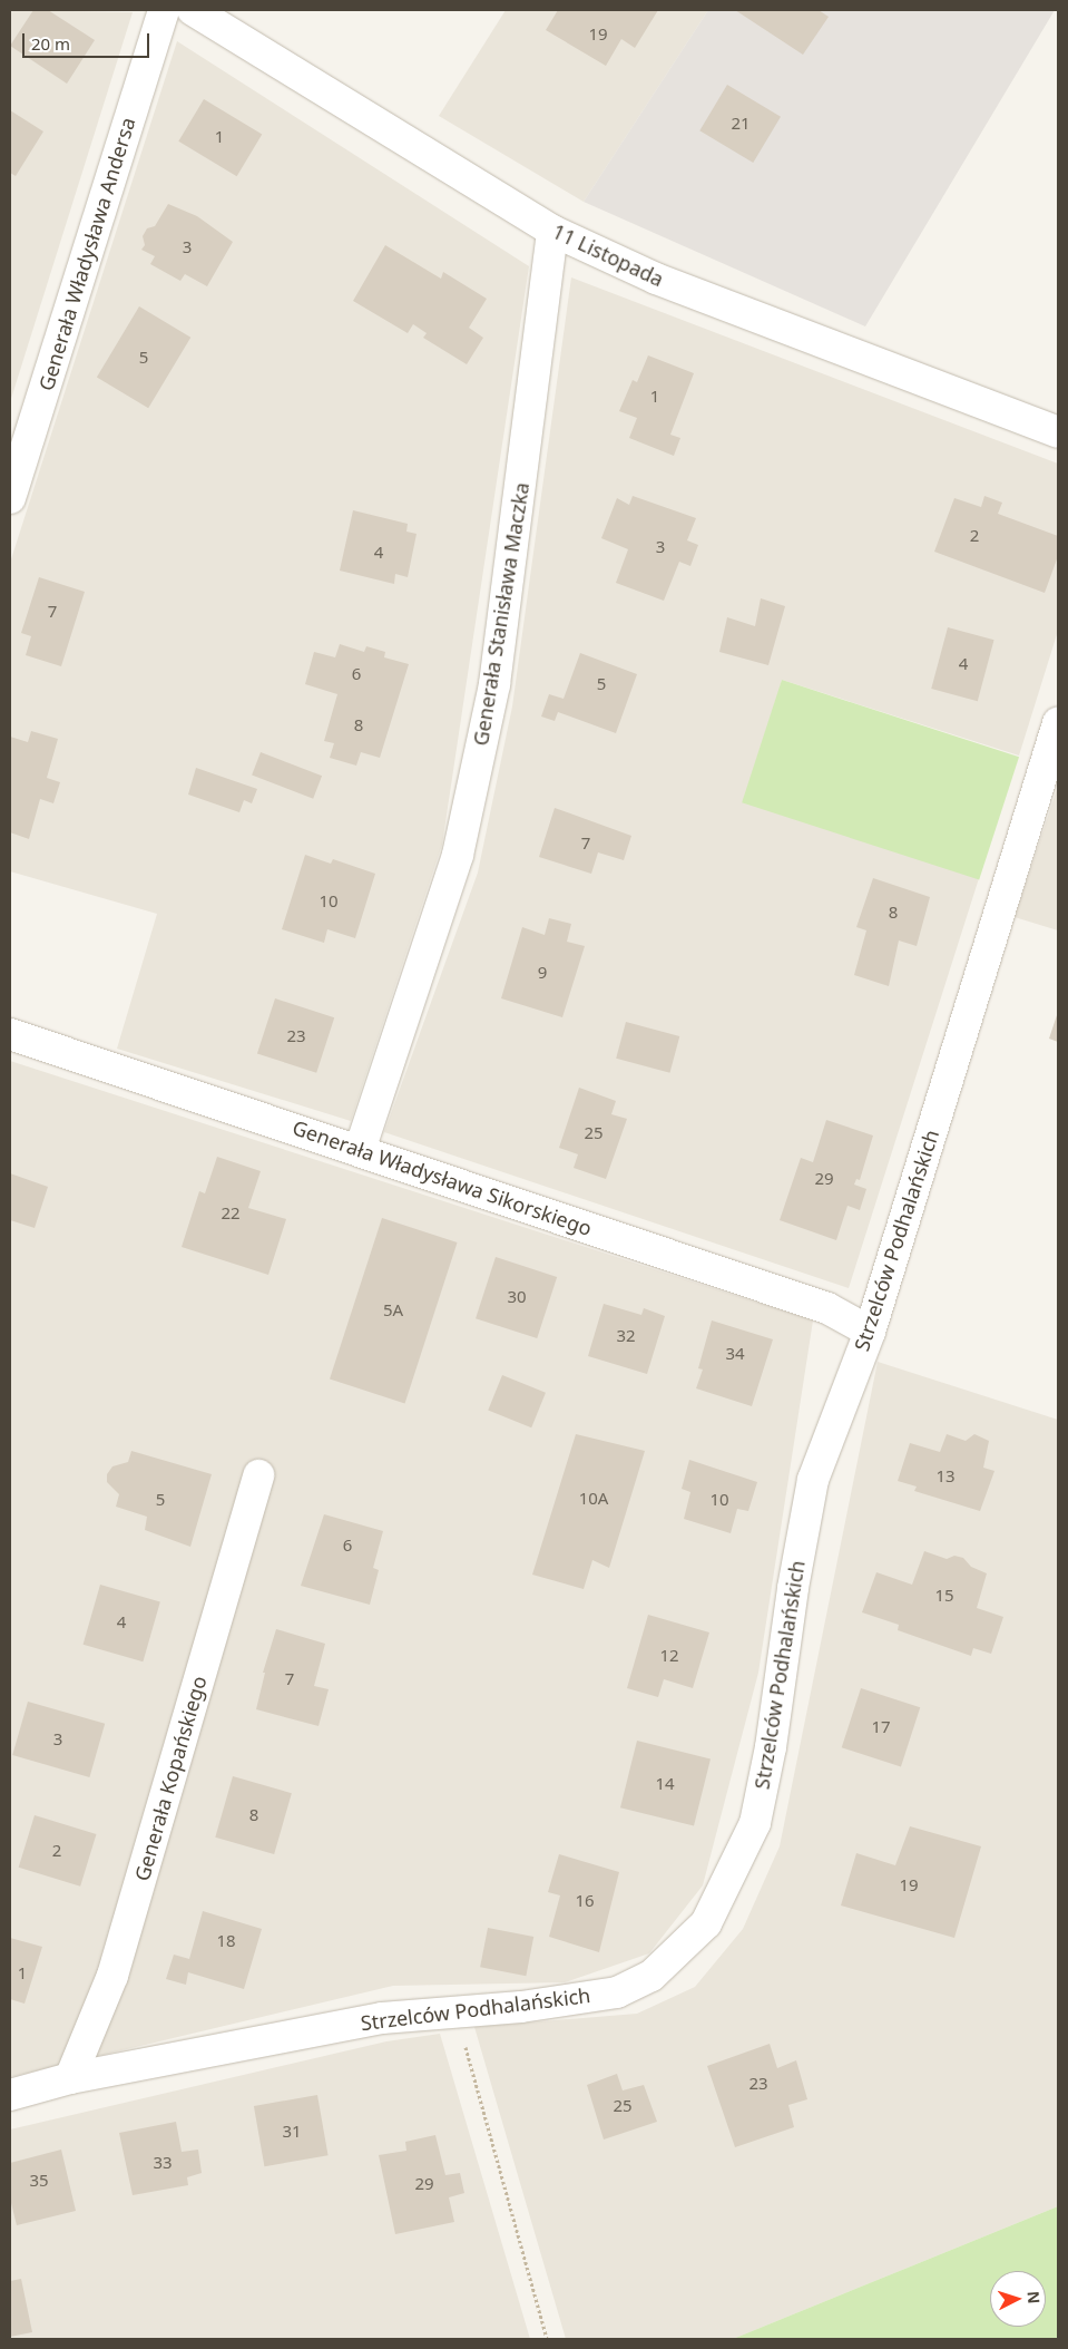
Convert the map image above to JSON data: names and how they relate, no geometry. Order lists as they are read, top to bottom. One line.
{"streets":{"street":["Generała Władysława Andersa","11 Listopada","Generała Stanisława Maczka","Generała Władysława Sikorskiego","Strzelców Podhalańskich","Generała Kopańskiego"]},"crossings":[["11 Listopada","Generała Stanisława Maczka"],["Generała Stanisława Maczka","Generała Władysława Sikorskiego"],["Generała Władysława Sikorskiego","Strzelców Podhalańskich"],["Strzelców Podhalańskich","Generała Kopańskiego"]],"house_numbers":["19","21","1","3","5","1","2","3","4","7","4","6","5","8","7","10","8","9","23","25","29","22","30","5A","32","34","13","10A","5","10","6","15","4","12","7","17","3","14","8","2","19","16","18","1","23","25","31","33","35","29"],"scale_bar":"20 m","north":"right"}
